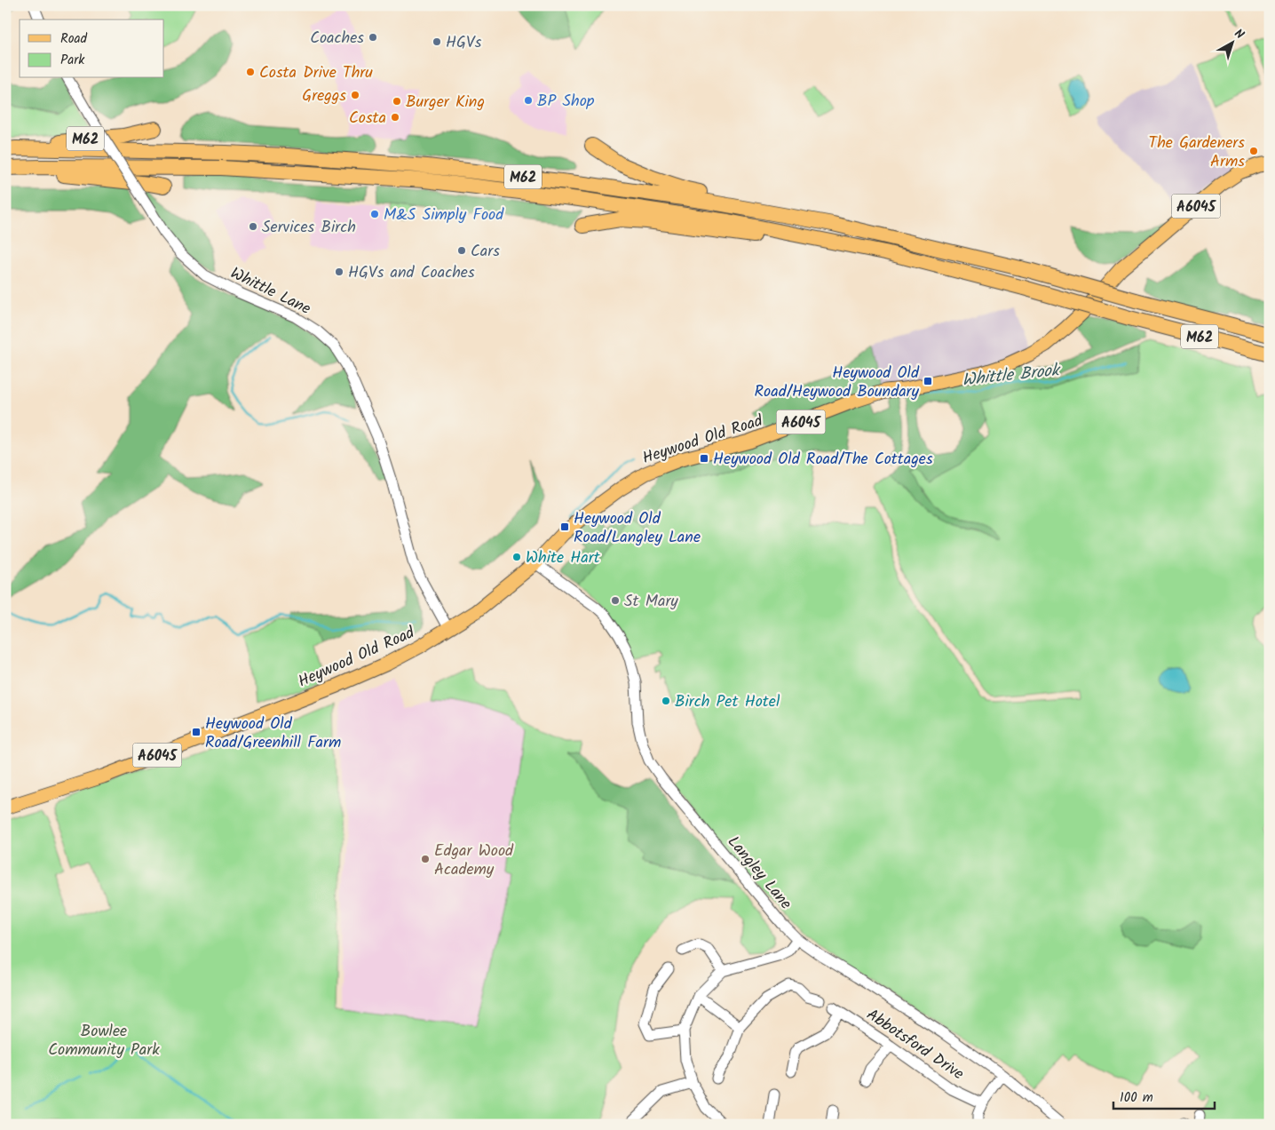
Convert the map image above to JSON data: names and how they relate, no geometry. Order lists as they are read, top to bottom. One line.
{"streets":{"highway":["M62"],"main road":["A6045","Heywood Old Road"],"street":["Whittle Lane","Langley Lane","Abbotsford Drive"]},"crossings":[["Whittle Lane","Heywood Old Road"],["Heywood Old Road","Langley Lane"]],"water":["Whittle Brook"],"parks":["Bowlee Community Park"],"places":{"other":["Coaches","HGVs","Costa Drive Thru","Greggs","BP Shop","Burger King","Costa","The Gardeners Arms","M&S Simply Food","Services Birch","Cars","HGVs and Coaches","White Hart","St Mary","Birch Pet Hotel","Edgar Wood Academy"],"transit":["Heywood Old Road/Heywood Boundary","Heywood Old Road/The Cottages","Heywood Old Road/Langley Lane","Heywood Old Road/Greenhill Farm"]},"legend":["Road","Park"],"scale_bar":"100 m","north":"top right"}
